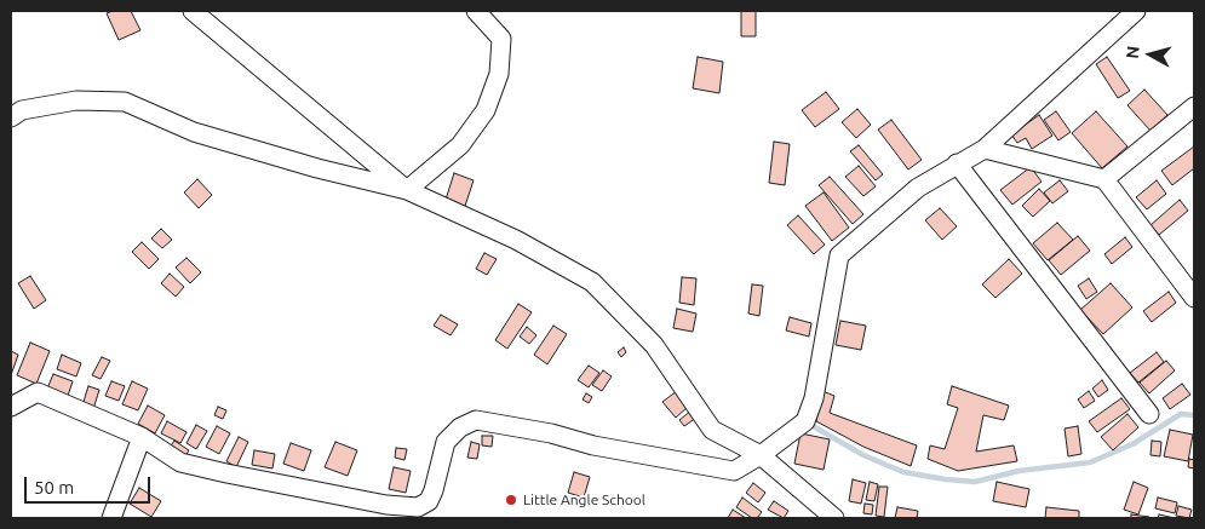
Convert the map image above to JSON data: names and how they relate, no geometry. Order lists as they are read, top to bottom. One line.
{"places":["Little Angle School"],"scale_bar":"50 m","north":"left"}
